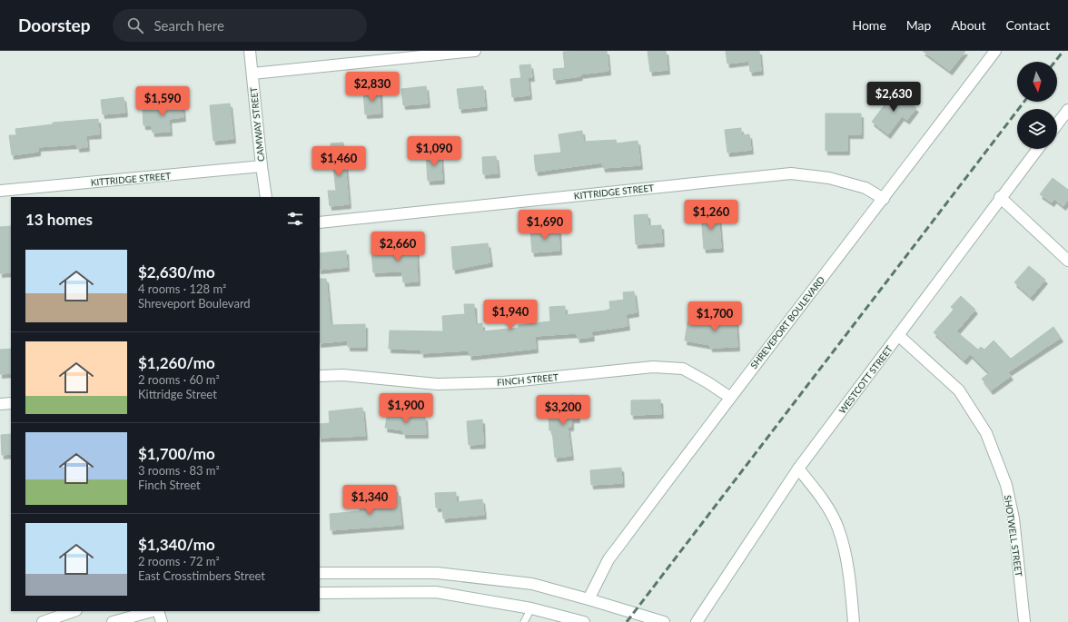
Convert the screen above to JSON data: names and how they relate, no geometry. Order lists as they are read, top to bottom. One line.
{"streets":{"street":["CAMWAY STREET","KITTRIDGE STREET","SHREVEPORT BOULEVARD","FINCH STREET","WESTCOTT STREET","SHOTWELL STREET"]},"crossings":[["CAMWAY STREET","KITTRIDGE STREET"],["KITTRIDGE STREET","SHREVEPORT BOULEVARD"],["SHREVEPORT BOULEVARD","FINCH STREET"],["WESTCOTT STREET","SHOTWELL STREET"]],"north":"bottom","page":{"header":"Doorstep","search":"Search here","nav":["Home","Map","About","Contact"],"price":["$2,830","$2,630","$1,590","$1,090","$1,460","$1,260","$1,690","$2,660","$1,940","$1,700","$1,900","$3,200","$1,340"],"heading":"13 homes","list":[{"name":"$2,630/mo","note":"4 rooms · 128 m² · Shreveport Boulevard"},{"name":"$1,260/mo","note":"2 rooms · 60 m² · Kittridge Street"},{"name":"$1,700/mo","note":"3 rooms · 83 m² · Finch Street"},{"name":"$1,340/mo","note":"2 rooms · 72 m² · East Crosstimbers Street"}]}}
